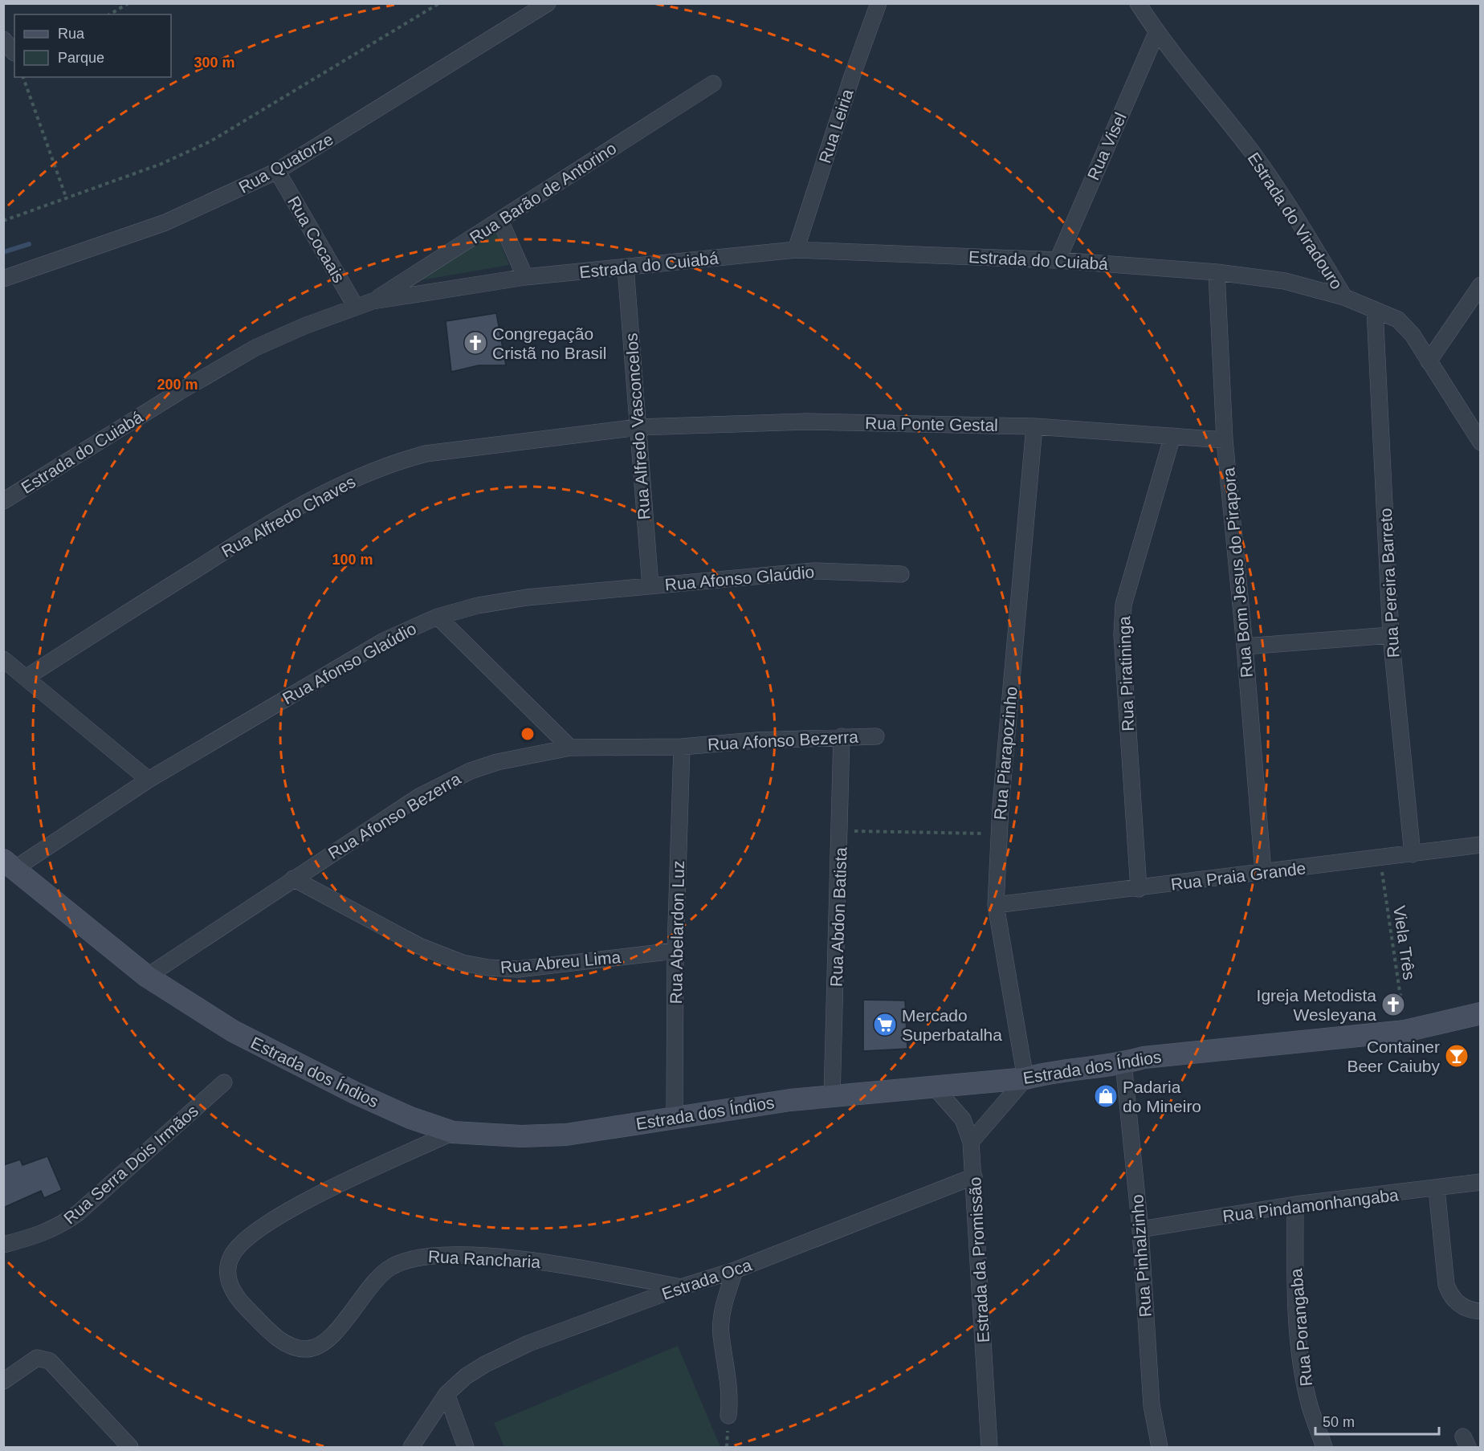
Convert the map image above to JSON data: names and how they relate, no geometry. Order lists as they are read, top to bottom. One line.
{"streets":{"street":["Rua Leiria","Rua Visel","Rua Quatorze","Rua Barão de Antorino","Estrada do Viradouro","Rua Cocaais","Estrada do Cuiabá","Rua Ponte Gestal","Rua Alfredo Vasconcelos","Rua Alfredo Chaves","Rua Bom Jesus do Pirapora","Rua Afonso Glaúdio","Rua Pereira Barreto","Rua Piratininga","Rua Afonso Bezerra","Rua Piarapozinho","Rua Praia Grande","Rua Abdon Batista","Rua Abelardon Luz","Rua Abreu Lima","Estrada dos Índios","Rua Serra Dois Irmãos","Rua Pindamonhangaba","Rua Pinhalzinho","Rua Rancharia","Estrada da Promissão","Estrada Oca","Rua Porangaba"],"path":["Viela Três"]},"crossings":[["Rua Leiria","Estrada do Cuiabá"],["Rua Visel","Estrada do Viradouro"],["Rua Visel","Estrada do Cuiabá"],["Rua Quatorze","Rua Cocaais"],["Rua Barão de Antorino","Estrada do Cuiabá"],["Estrada do Viradouro","Estrada do Cuiabá"],["Estrada do Viradouro","Rua Pereira Barreto"],["Rua Cocaais","Estrada do Cuiabá"],["Estrada do Cuiabá","Rua Alfredo Vasconcelos"],["Estrada do Cuiabá","Rua Bom Jesus do Pirapora"],["Rua Ponte Gestal","Rua Alfredo Vasconcelos"],["Rua Ponte Gestal","Rua Alfredo Chaves"],["Rua Ponte Gestal","Rua Bom Jesus do Pirapora"],["Rua Ponte Gestal","Rua Piratininga"],["Rua Ponte Gestal","Rua Piarapozinho"],["Rua Alfredo Vasconcelos","Rua Alfredo Chaves"],["Rua Alfredo Vasconcelos","Rua Afonso Glaúdio"],["Rua Bom Jesus do Pirapora","Rua Praia Grande"],["Rua Afonso Glaúdio","Estrada dos Índios"],["Rua Pereira Barreto","Rua Praia Grande"],["Rua Piratininga","Rua Praia Grande"],["Rua Afonso Bezerra","Rua Abdon Batista"],["Rua Afonso Bezerra","Rua Abelardon Luz"],["Rua Afonso Bezerra","Rua Abreu Lima"],["Rua Afonso Bezerra","Estrada dos Índios"],["Rua Piarapozinho","Rua Praia Grande"],["Rua Piarapozinho","Estrada dos Índios"],["Rua Praia Grande","Viela Três"],["Rua Abdon Batista","Estrada dos Índios"],["Rua Abelardon Luz","Rua Abreu Lima"],["Rua Abelardon Luz","Estrada dos Índios"],["Viela Três","Estrada dos Índios"],["Estrada dos Índios","Rua Pinhalzinho"],["Estrada dos Índios","Rua Rancharia"],["Estrada dos Índios","Estrada da Promissão"],["Rua Pindamonhangaba","Rua Pinhalzinho"],["Rua Pindamonhangaba","Rua Porangaba"],["Rua Rancharia","Estrada Oca"],["Estrada da Promissão","Estrada Oca"]],"places":{"church":["Congregação Cristã no Brasil","Igreja Metodista Wesleyana"],"supermarket":["Mercado Superbatalha"],"bar":["Container Beer Caiuby"],"shop":["Padaria do Mineiro"]},"legend":["Rua","Parque"],"scale_bar":"50 m","rings":["300 m","200 m","100 m"]}
